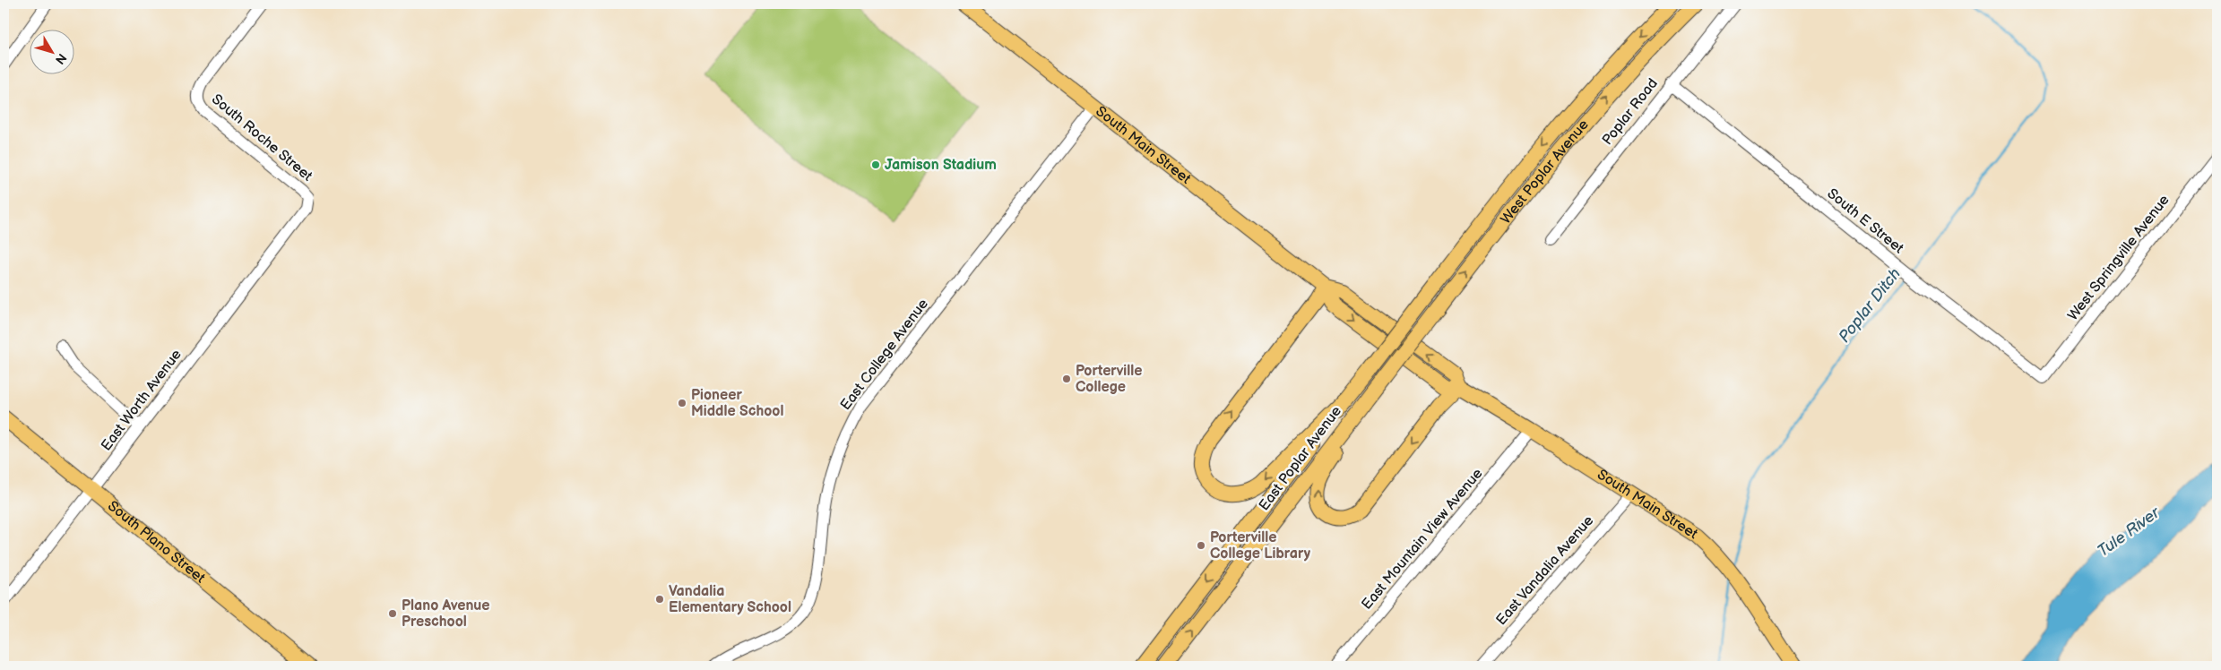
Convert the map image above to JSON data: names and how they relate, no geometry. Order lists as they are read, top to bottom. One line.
{"streets":{"main road":["South Main Street","West Poplar Avenue","East Poplar Avenue","South Plano Street"],"street":["Poplar Road","South Roche Street","South E Street","West Springville Avenue","East College Avenue","East Worth Avenue","East Mountain View Avenue","East Vandalia Avenue"]},"crossings":[["Poplar Road","South E Street"],["South Roche Street","East Worth Avenue"],["South Main Street","East College Avenue"],["South Main Street","East Mountain View Avenue"],["South Main Street","East Vandalia Avenue"],["West Poplar Avenue","East Poplar Avenue"],["South E Street","West Springville Avenue"],["East Worth Avenue","South Plano Street"]],"water":["Poplar Ditch","Tule River"],"places":["Jamison Stadium","Porterville College","Pioneer Middle School","Porterville College Library","Vandalia Elementary School","Plano Avenue Preschool"],"north":"bottom right"}
